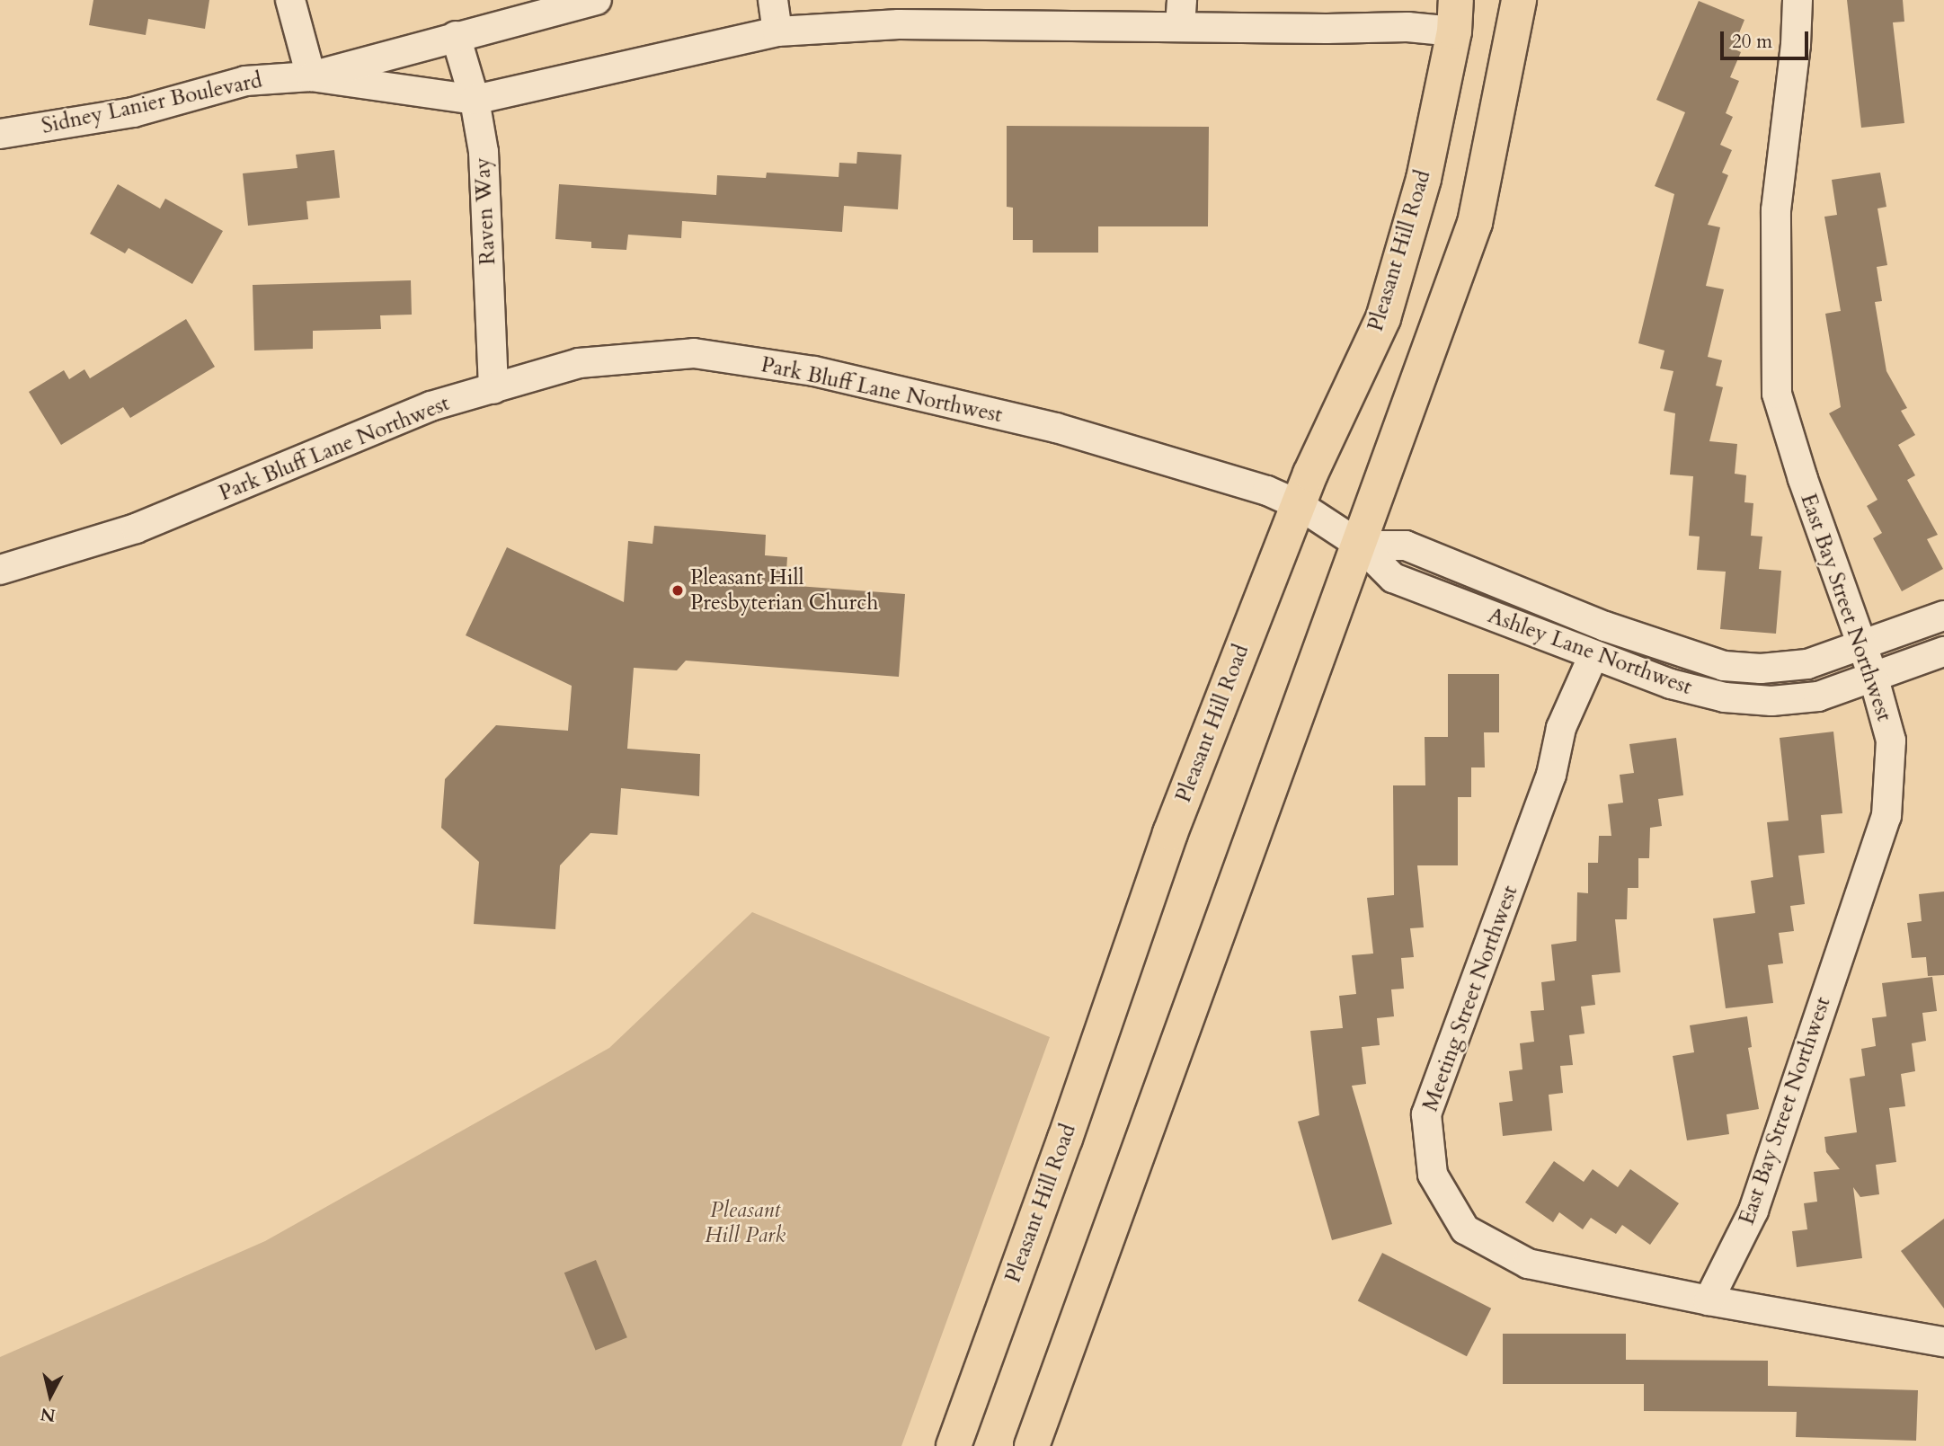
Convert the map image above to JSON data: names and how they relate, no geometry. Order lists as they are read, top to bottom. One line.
{"streets":{"highway":["Pleasant Hill Road"],"street":["Sidney Lanier Boulevard","Raven Way","Park Bluff Lane Northwest","East Bay Street Northwest","Ashley Lane Northwest","Meeting Street Northwest"]},"crossings":[["Sidney Lanier Boulevard","Raven Way"],["Raven Way","Park Bluff Lane Northwest"],["Pleasant Hill Road","Park Bluff Lane Northwest"],["Pleasant Hill Road","Ashley Lane Northwest"],["Park Bluff Lane Northwest","Ashley Lane Northwest"],["East Bay Street Northwest","Ashley Lane Northwest"],["East Bay Street Northwest","Meeting Street Northwest"],["Ashley Lane Northwest","Meeting Street Northwest"]],"parks":["Pleasant Hill Park"],"places":["Pleasant Hill Presbyterian Church"],"scale_bar":"20 m","north":"bottom"}
